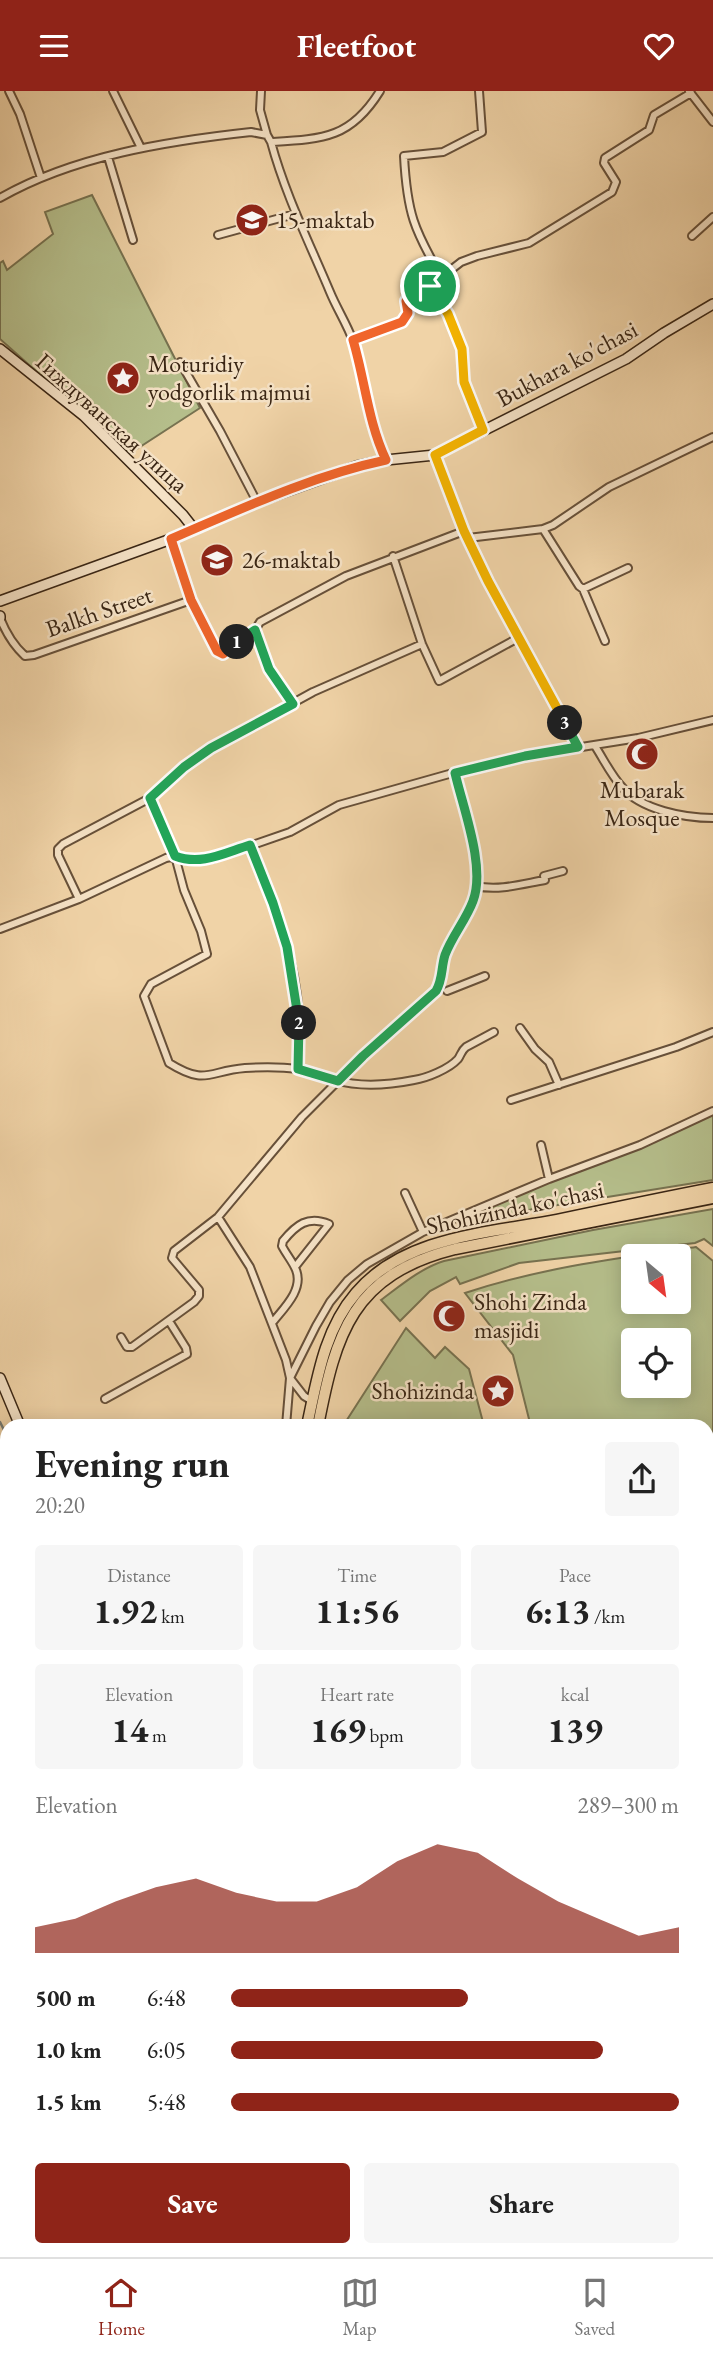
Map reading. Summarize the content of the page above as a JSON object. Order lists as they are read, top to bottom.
{
  "streets": {
    "main road": ["Shohizinda ko'chasi"],
    "street": ["Bukhara ko'chasi", "Гиждуванская улица", "Balkh Street"]
  },
  "crossings": [
    ["Bukhara ko'chasi", "Гиждуванская улица"]
  ],
  "places": {
    "school or university": ["15-maktab", "26-maktab"],
    "place": ["Moturidiy yodgorlik majmui", "Shohizinda"],
    "mosque": ["Mubarak Mosque", "Shohi Zinda masjidi"]
  },
  "north": "bottom right",
  "page": {
    "header": "Fleetfoot",
    "pins": ["1", "3", "2"],
    "heading": ["Evening run", "20:20"],
    "stats": [
      ["Distance", "1.92 km"],
      ["Time", "11:56"],
      ["Pace", "6:13 /km"],
      ["Elevation", "14 m"],
      ["Heart rate", "169 bpm"],
      ["kcal", "139"]
    ],
    "chart": ["Elevation", "289–300 m"],
    "list": [
      {
        "name": "500 m",
        "note": "6:48"
      },
      {
        "name": "1.0 km",
        "note": "6:05"
      },
      {
        "name": "1.5 km",
        "note": "5:48"
      }
    ],
    "buttons": ["Save", "Share"],
    "tabs": ["Home", "Map", "Saved"]
  }
}
